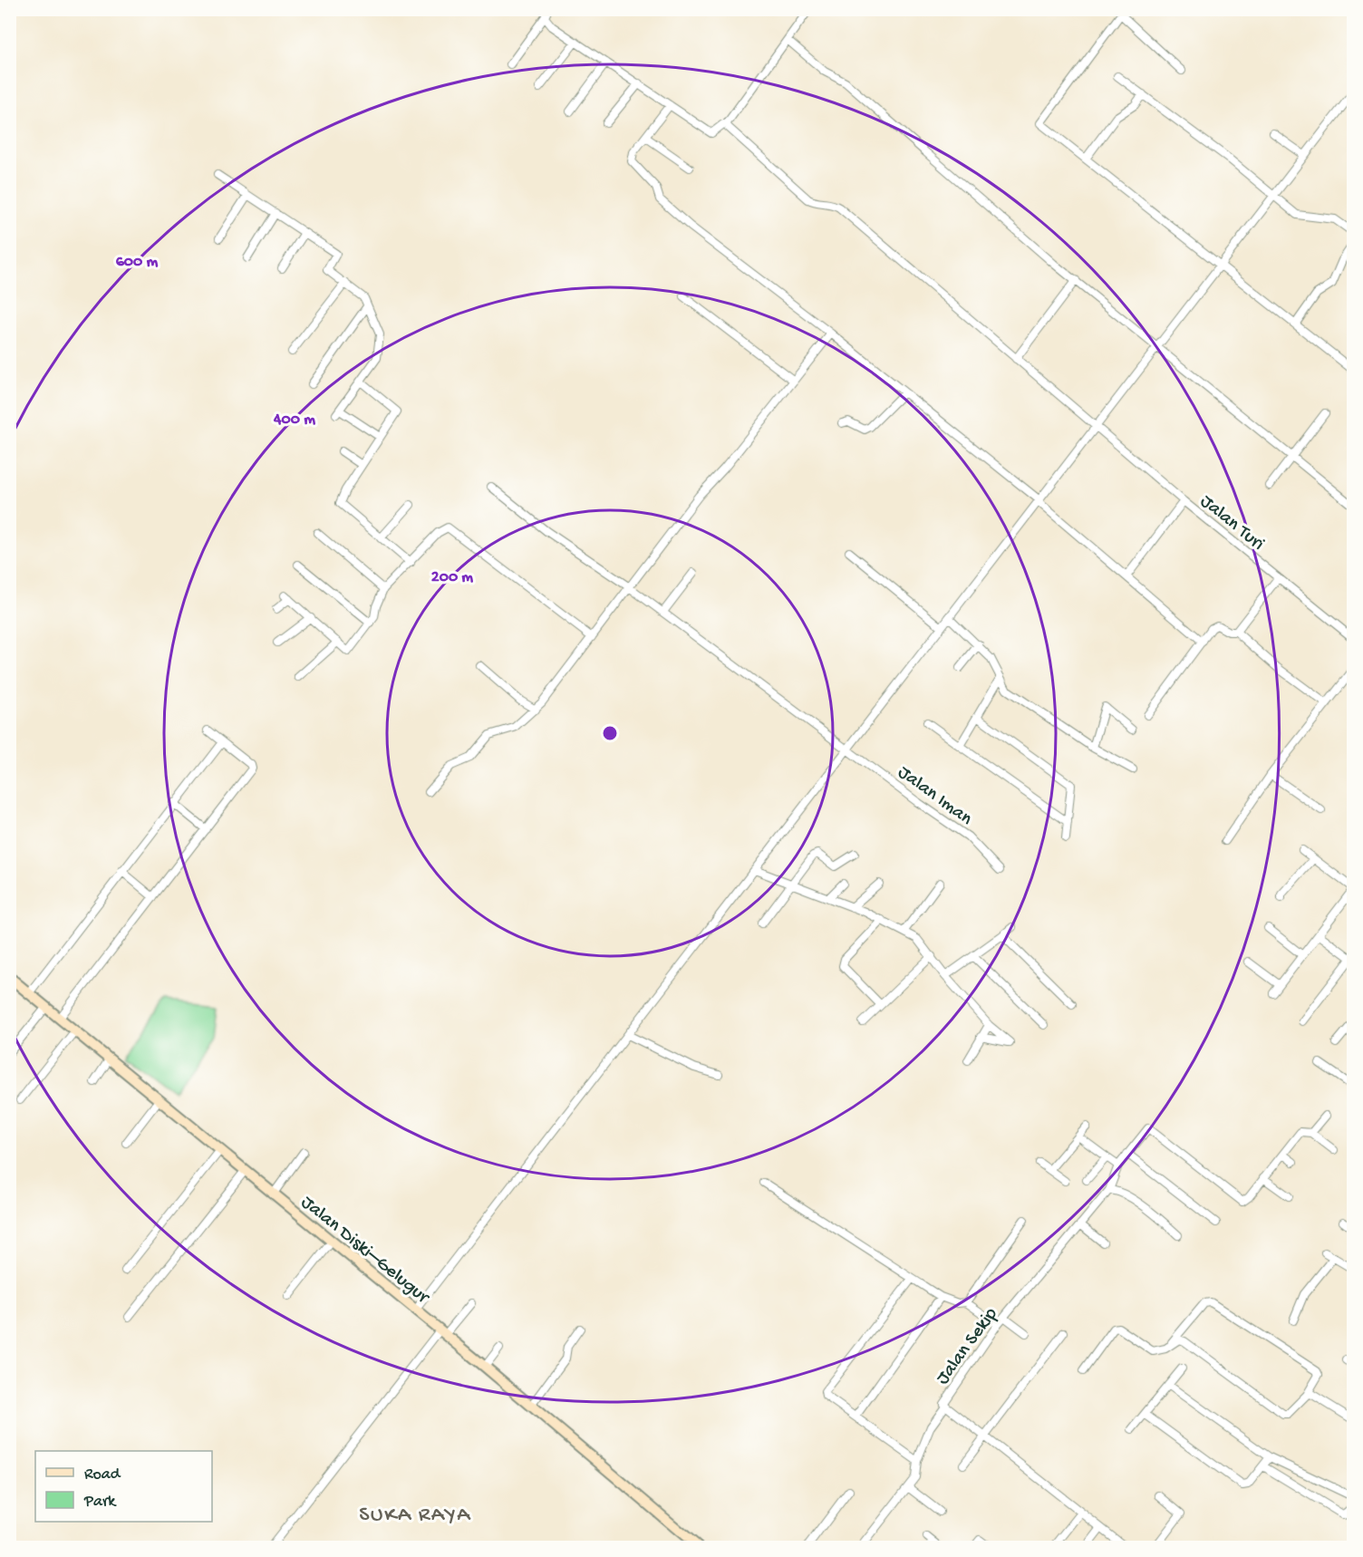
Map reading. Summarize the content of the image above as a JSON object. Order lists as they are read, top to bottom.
{
  "streets": {
    "main road": ["Jalan Diski–Gelugur"],
    "street": ["Jalan Turi", "Jalan Iman", "Jalan Sekip"]
  },
  "districts": ["SUKA RAYA"],
  "legend": ["Road", "Park"],
  "rings": ["600 m", "400 m", "200 m"]
}
